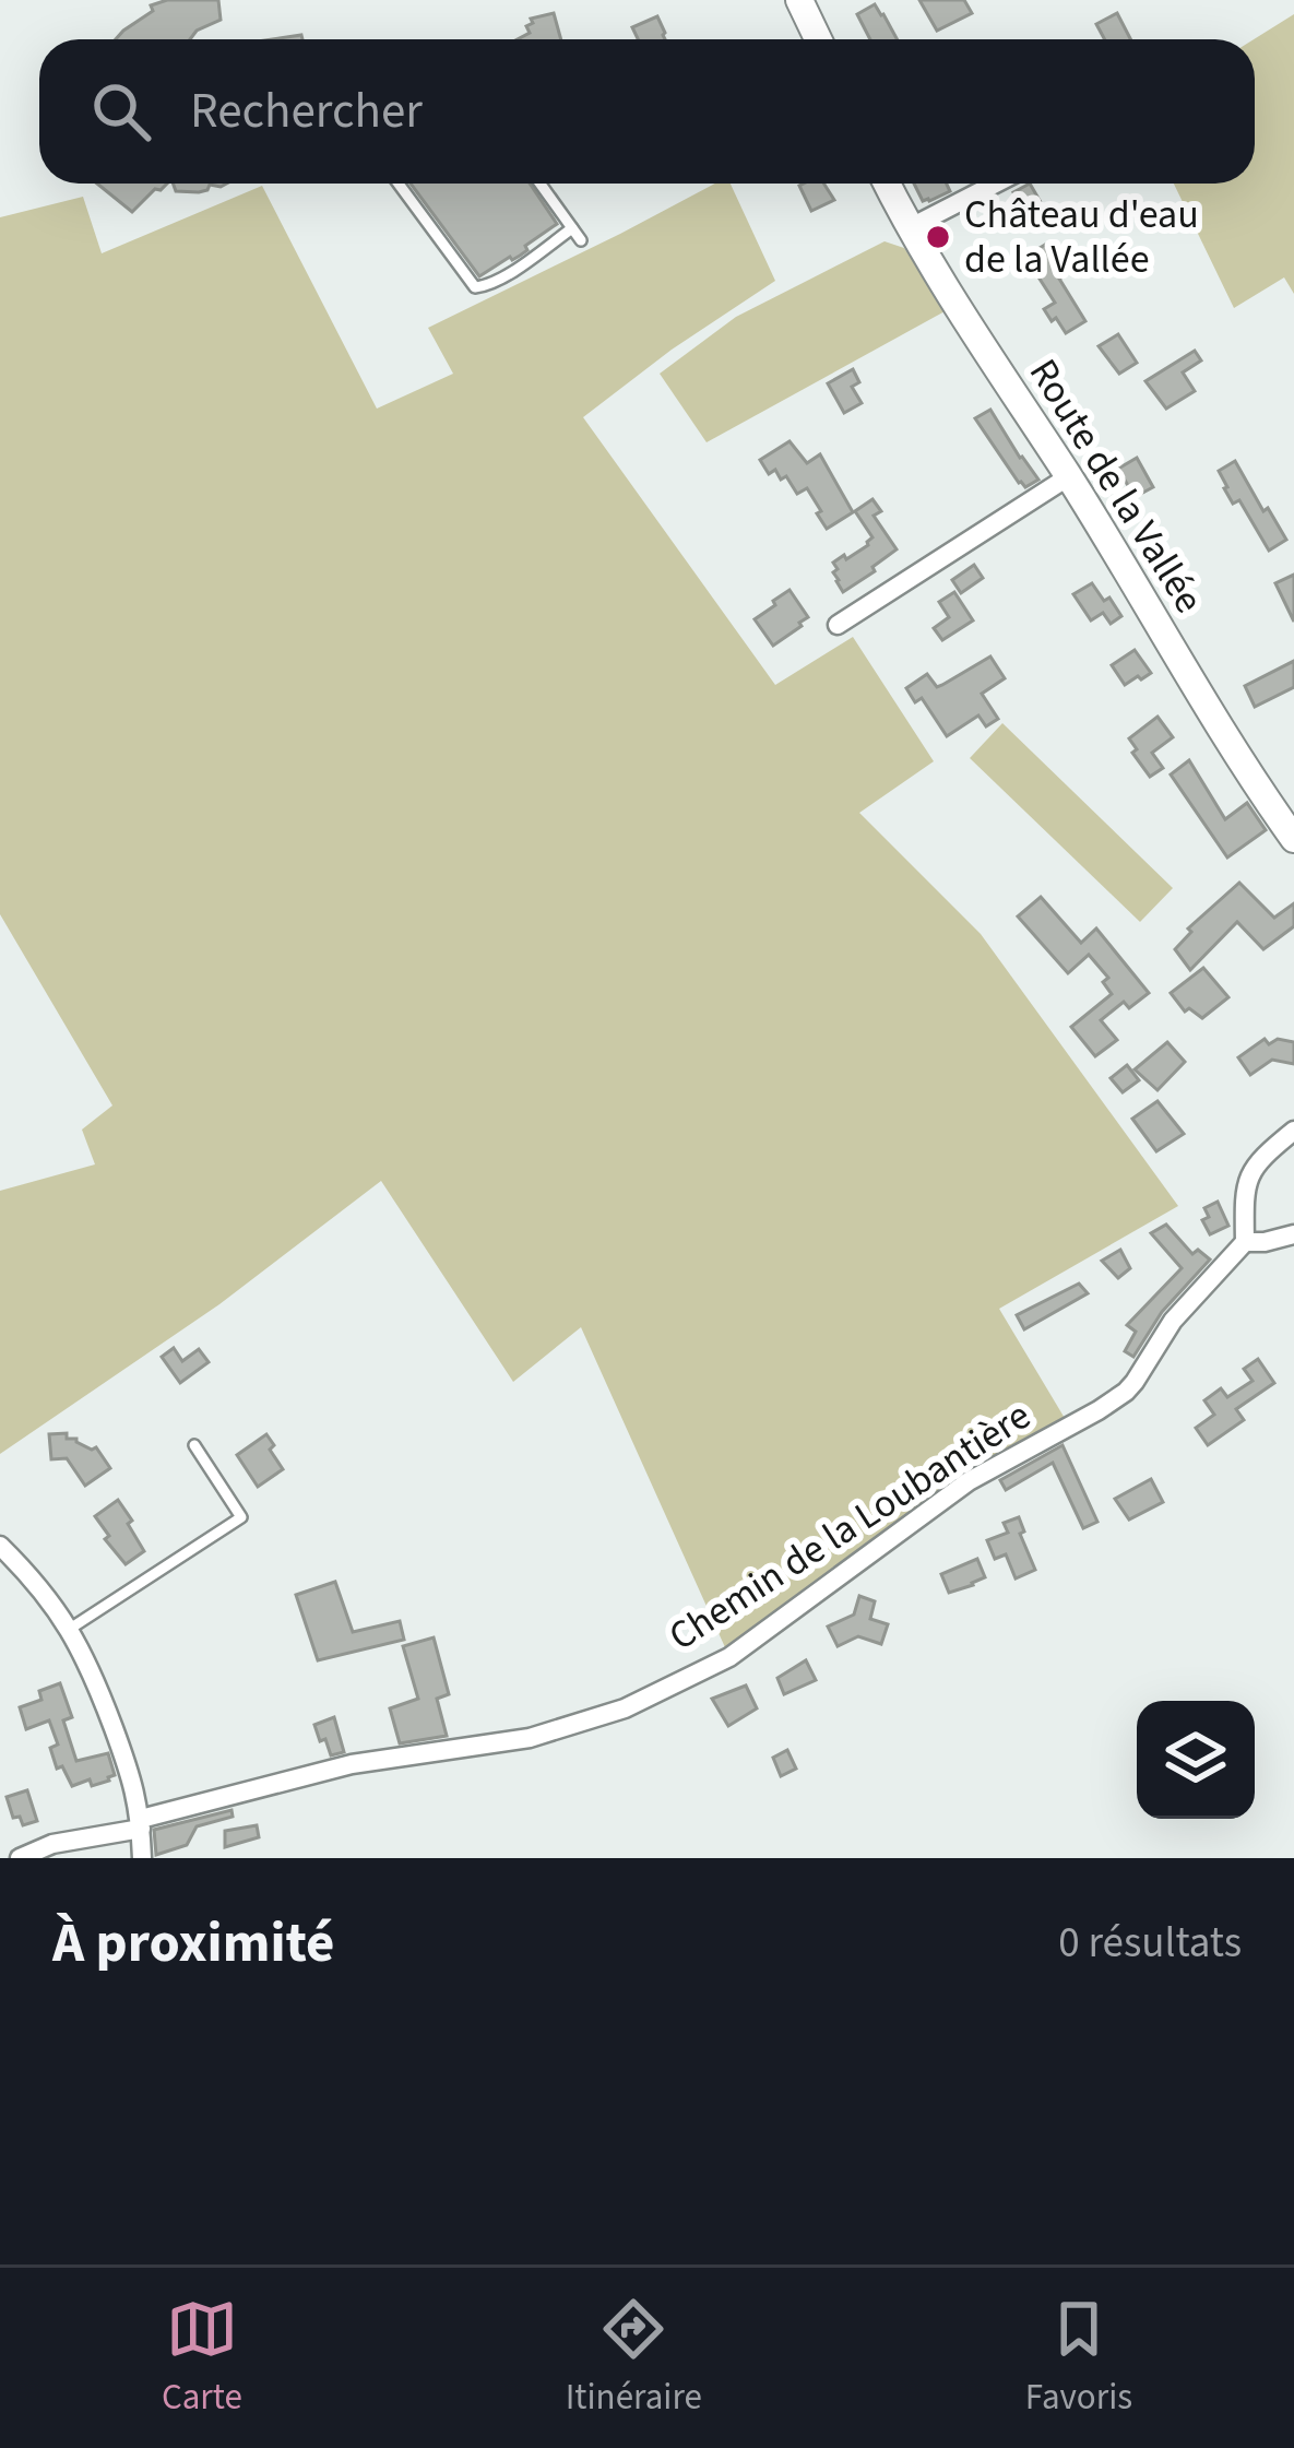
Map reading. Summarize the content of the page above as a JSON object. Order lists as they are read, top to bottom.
{
  "streets": {
    "street": ["Route de la Vallée", "Chemin de la Loubantière"]
  },
  "places": ["Château d'eau de la Vallée"],
  "page": {
    "search": "Rechercher",
    "heading": ["À proximité", "0 résultats"],
    "nav": ["Carte", "Itinéraire", "Favoris"]
  }
}
